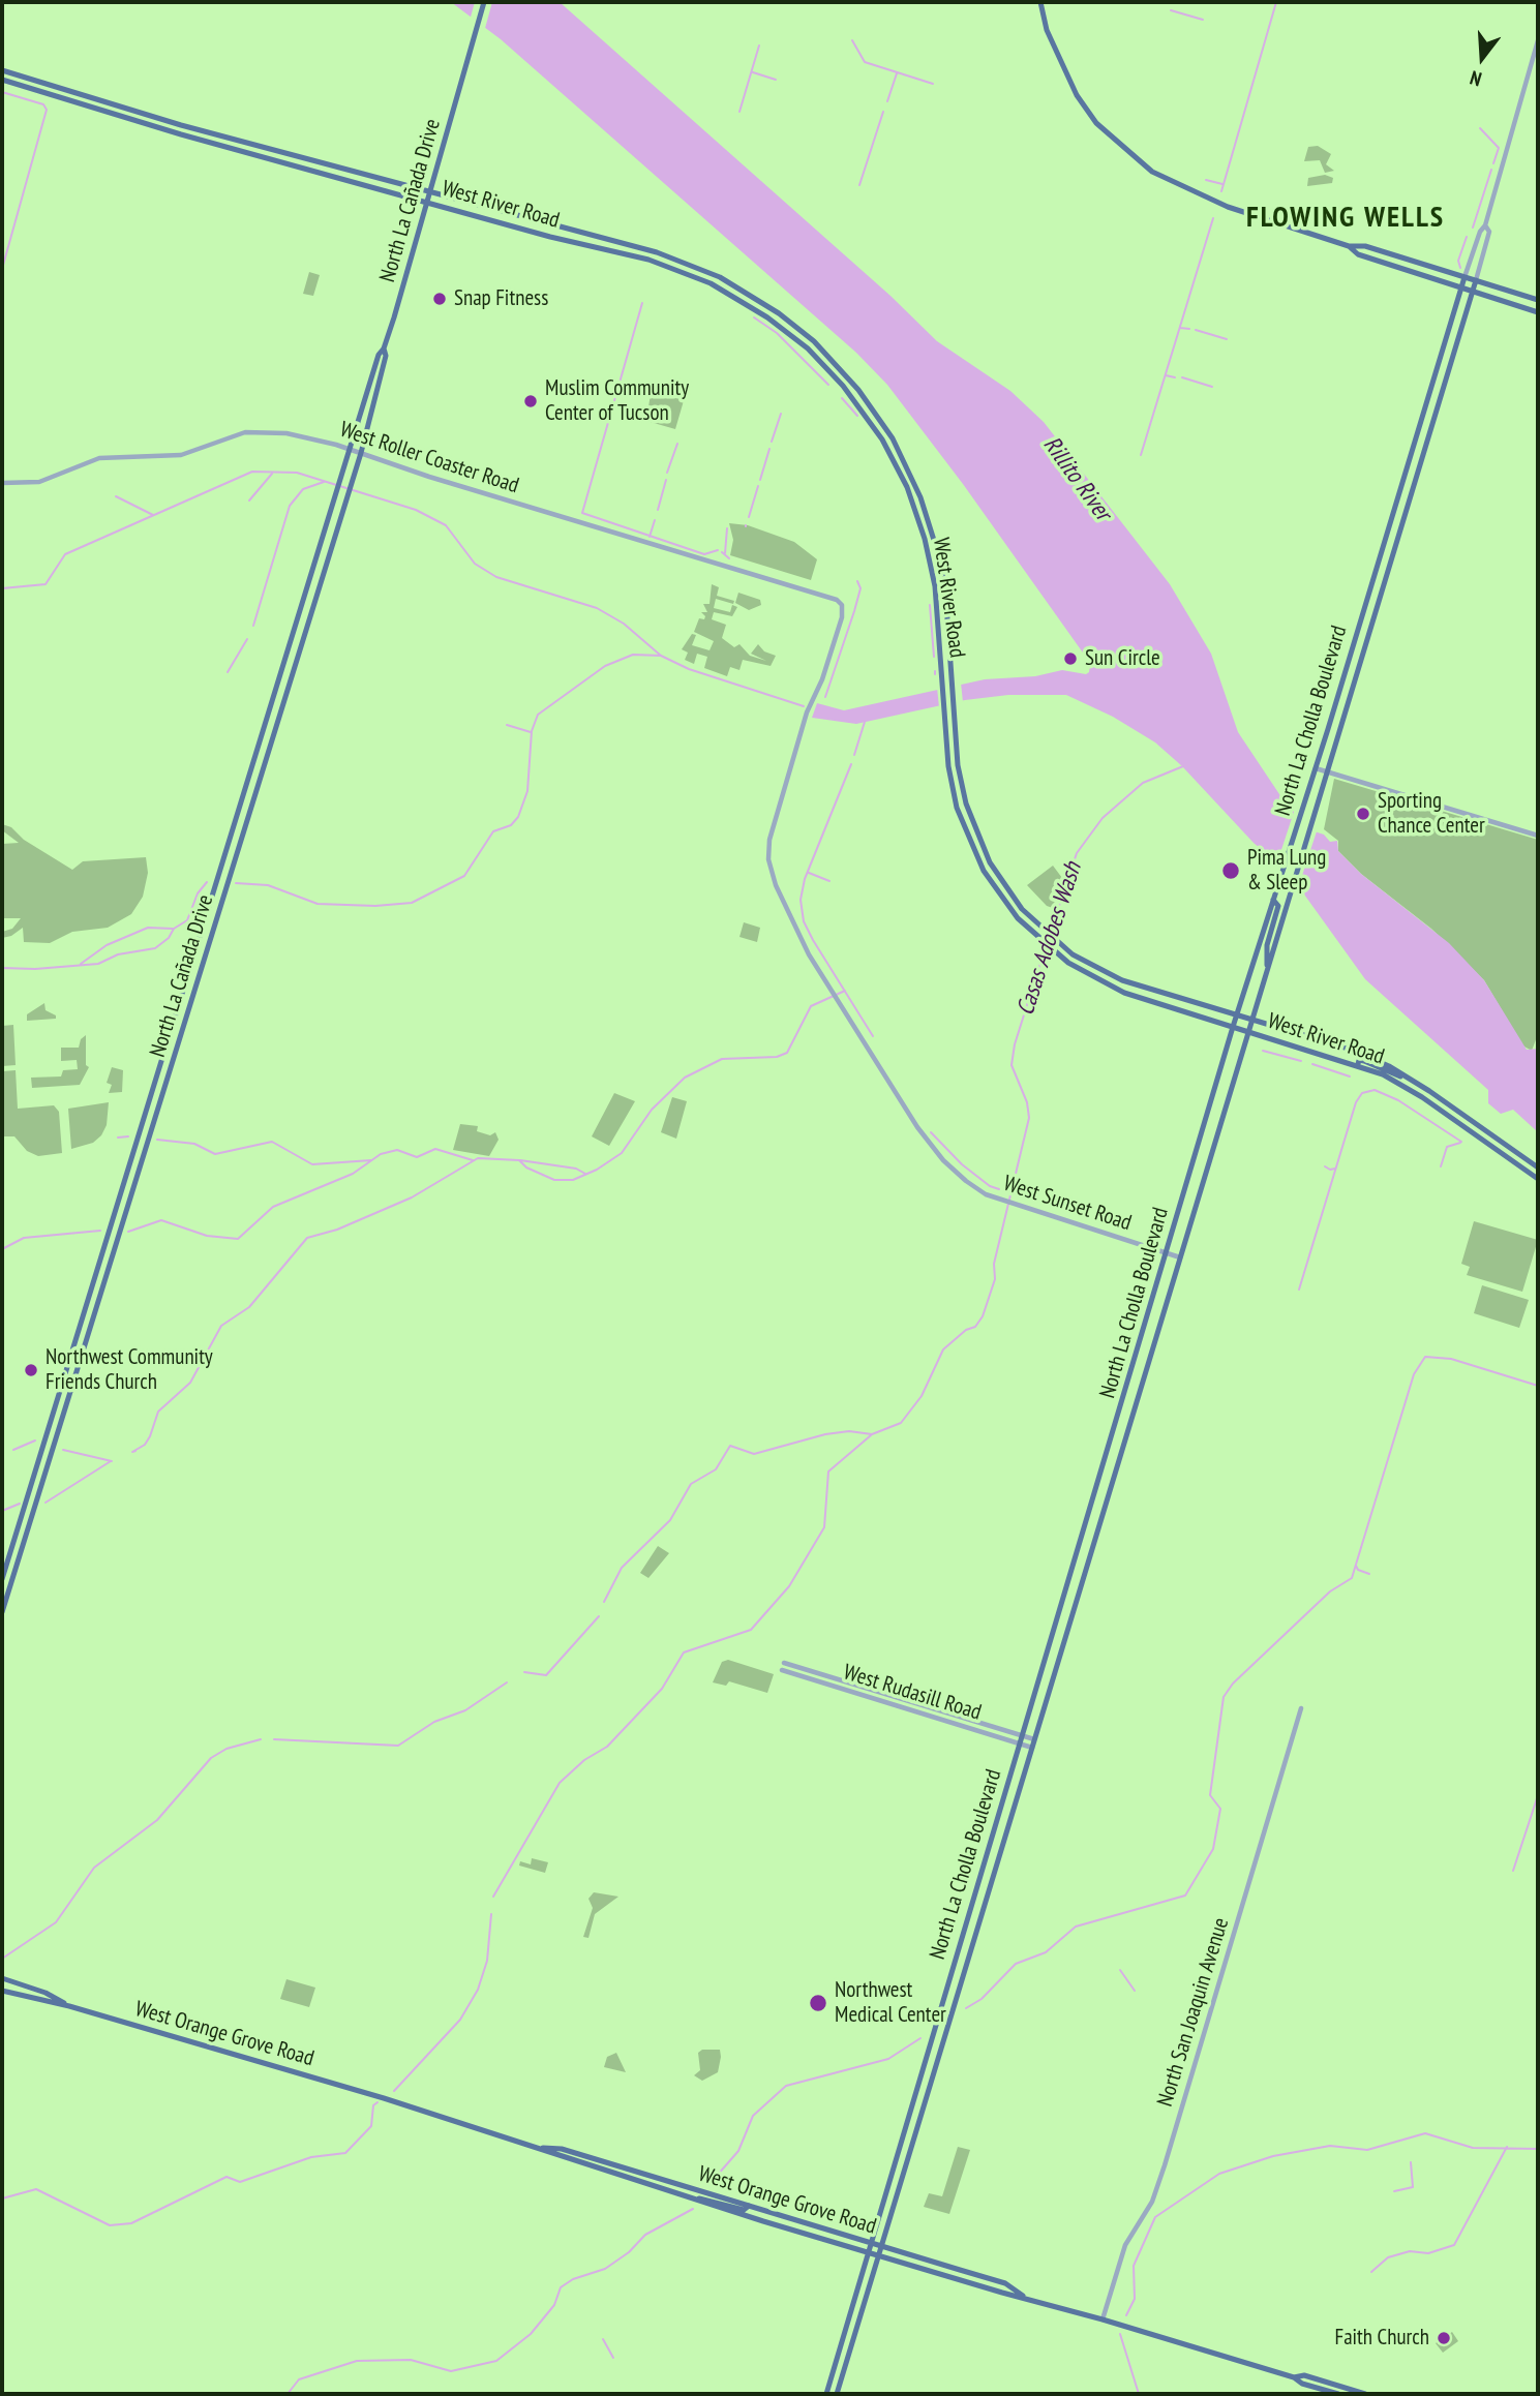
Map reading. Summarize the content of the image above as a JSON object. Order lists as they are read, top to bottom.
{
  "streets": {
    "main road": [
      "North La Cañada Drive",
      "West River Road",
      "North La Cholla Boulevard",
      "West Orange Grove Road"
    ],
    "street": [
      "West Roller Coaster Road",
      "West Sunset Road",
      "West Rudasill Road",
      "North San Joaquin Avenue"
    ]
  },
  "crossings": [
    ["North La Cañada Drive", "West River Road"],
    ["North La Cañada Drive", "West Roller Coaster Road"],
    ["West River Road", "North La Cholla Boulevard"],
    ["West Roller Coaster Road", "West Sunset Road"],
    ["North La Cholla Boulevard", "West Sunset Road"],
    ["North La Cholla Boulevard", "West Rudasill Road"],
    ["North La Cholla Boulevard", "West Orange Grove Road"],
    ["North San Joaquin Avenue", "West Orange Grove Road"]
  ],
  "districts": ["FLOWING WELLS"],
  "water": ["Rillito River", "Casas Adobes Wash"],
  "places": [
    "Snap Fitness",
    "Muslim Community Center of Tucson",
    "Sun Circle",
    "Sporting Chance Center",
    "Pima Lung & Sleep",
    "Northwest Community Friends Church",
    "Northwest Medical Center",
    "Faith Church"
  ],
  "north": "bottom"
}
